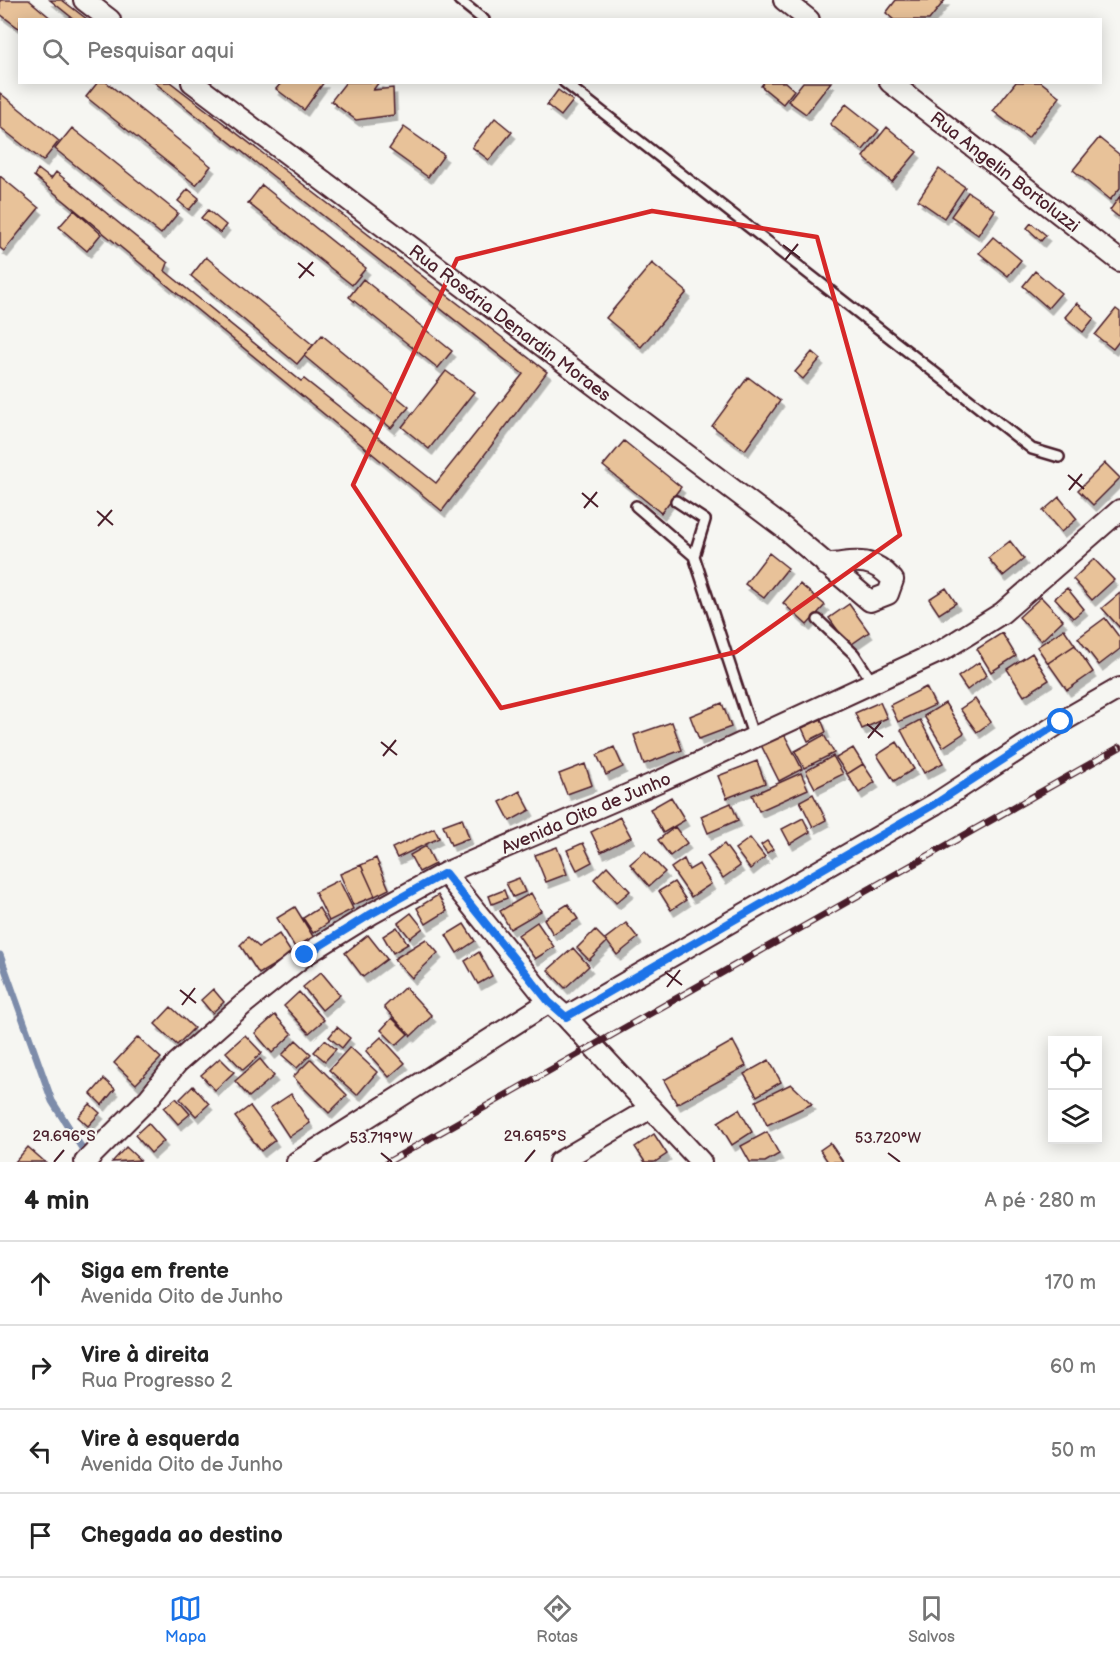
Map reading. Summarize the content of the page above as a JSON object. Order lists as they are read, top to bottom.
{
  "streets": {
    "street": ["Rua Angelin Bortoluzzi", "Rua Rosária Denardin Moraes", "Avenida Oito de Junho"]
  },
  "page": {
    "search": "Pesquisar aqui",
    "heading": ["4 min", "A pé · 280 m"],
    "list": [
      ["Siga em frente", "Avenida Oito de Junho", "170 m"],
      ["Vire à direita", "Rua Progresso 2", "60 m"],
      ["Vire à esquerda", "Avenida Oito de Junho", "50 m"],
      "Chegada ao destino"
    ],
    "nav": ["Mapa", "Rotas", "Salvos"]
  },
  "coordinates": [
    "29.696°S",
    "29.695°S",
    "53.719°W",
    "53.720°W"
  ]
}
